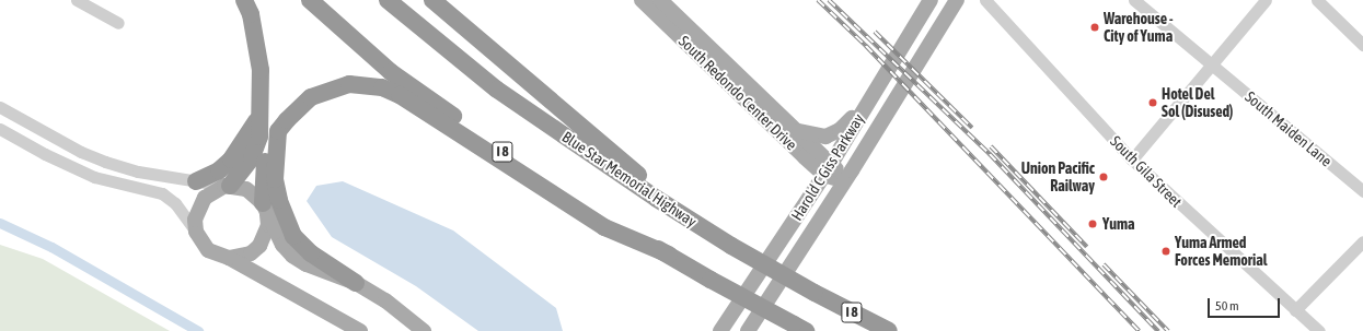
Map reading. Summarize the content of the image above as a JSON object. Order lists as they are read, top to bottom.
{
  "streets": {
    "highway": ["I 8", "Blue Star Memorial Highway"],
    "main road": ["South Redondo Center Drive", "Harold C Giss Parkway"],
    "street": ["South Maiden Lane", "South Gila Street"]
  },
  "crossings": [
    ["South Redondo Center Drive", "Harold C Giss Parkway"]
  ],
  "places": [
    "Warehouse - City of Yuma",
    "Hotel Del Sol (Disused)",
    "Union Pacific Railway",
    "Yuma",
    "Yuma Armed Forces Memorial"
  ],
  "scale_bar": "50 m"
}
